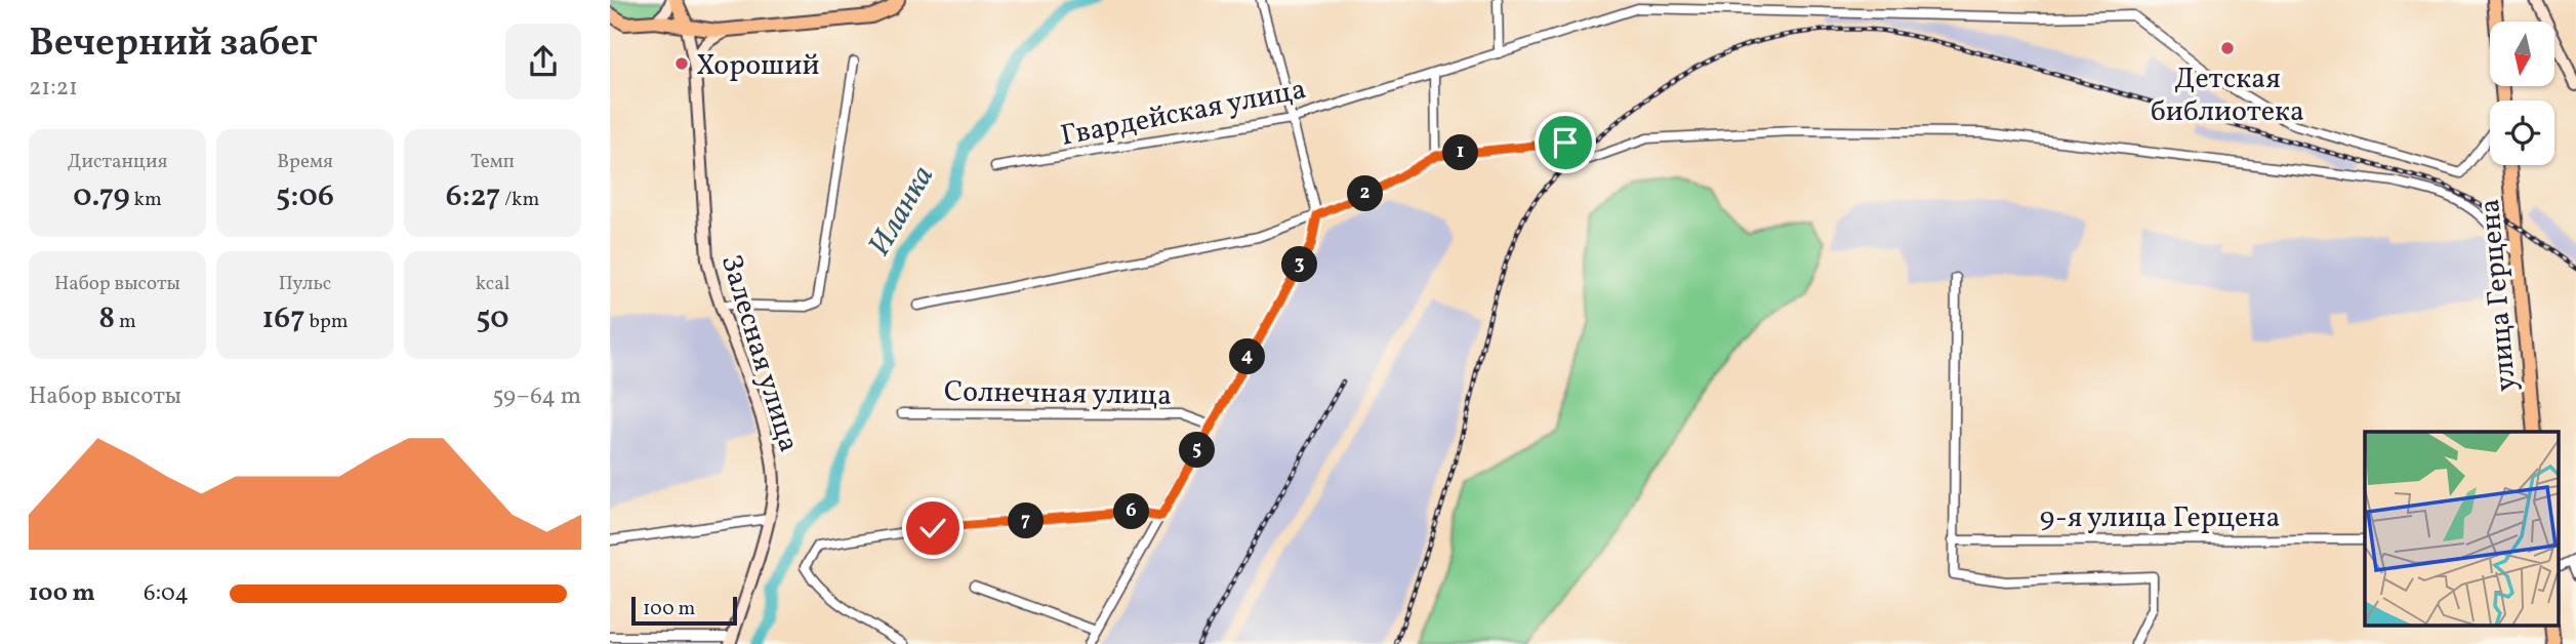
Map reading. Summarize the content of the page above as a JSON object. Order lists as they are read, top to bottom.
{
  "streets": {
    "main road": ["улица Герцена"],
    "street": [
      "Гвардейская улица",
      "Залесная улица",
      "Солнечная улица",
      "9-я улица Герцена"
    ]
  },
  "water": ["Иланка"],
  "places": ["Детская библиотека", "Хороший"],
  "scale_bar": "100 m",
  "north": "bottom",
  "page": {
    "heading": ["Вечерний забег", "21:21"],
    "stats": [
      ["Дистанция", "0.79 km"],
      ["Время", "5:06"],
      ["Темп", "6:27 /km"],
      ["Набор высоты", "8 m"],
      ["Пульс", "167 bpm"],
      ["kcal", "50"]
    ],
    "pins": [
      "1",
      "2",
      "3",
      "4",
      "5",
      "6",
      "7"
    ],
    "chart": ["Набор высоты", "59–64 m"],
    "list": [
      {
        "name": "100 m",
        "note": "6:04"
      }
    ],
    "scale": "100 m"
  }
}
